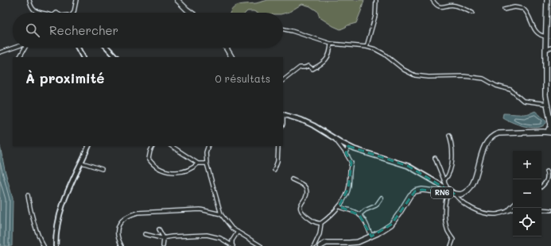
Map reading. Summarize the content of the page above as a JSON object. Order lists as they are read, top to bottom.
{
  "streets": {
    "main road": ["RN6"]
  },
  "page": {
    "search": "Rechercher",
    "heading": ["À proximité", "0 résultats"],
    "map_buttons": ["+", "−"]
  }
}
